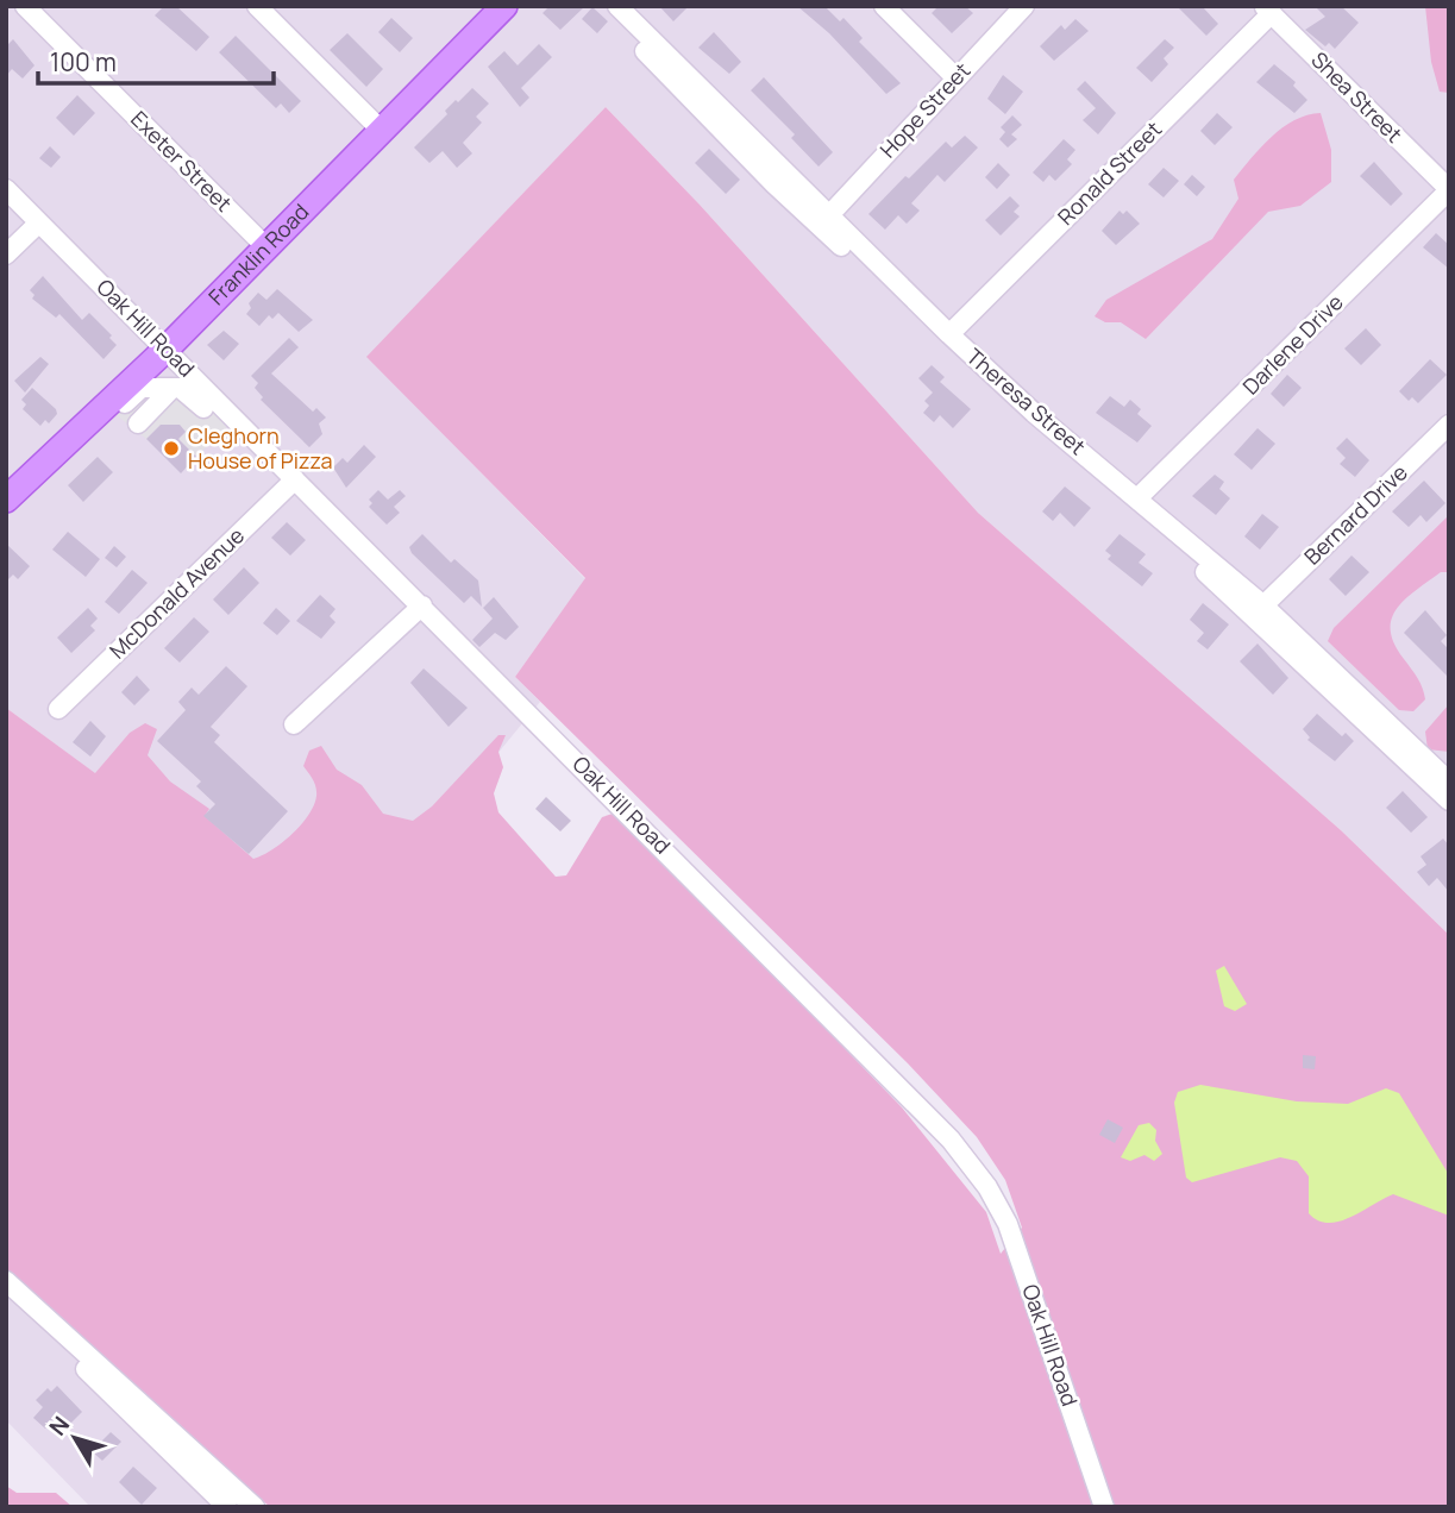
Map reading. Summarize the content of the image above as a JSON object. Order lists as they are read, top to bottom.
{
  "streets": {
    "main road": ["Franklin Road"],
    "street": [
      "Shea Street",
      "Hope Street",
      "Exeter Street",
      "Ronald Street",
      "Oak Hill Road",
      "Darlene Drive",
      "Theresa Street",
      "Bernard Drive",
      "McDonald Avenue"
    ]
  },
  "crossings": [
    ["Shea Street", "Ronald Street"],
    ["Shea Street", "Darlene Drive"],
    ["Hope Street", "Theresa Street"],
    ["Exeter Street", "Franklin Road"],
    ["Ronald Street", "Theresa Street"],
    ["Franklin Road", "Oak Hill Road"],
    ["Oak Hill Road", "McDonald Avenue"],
    ["Darlene Drive", "Theresa Street"],
    ["Theresa Street", "Bernard Drive"]
  ],
  "places": ["Cleghorn House of Pizza"],
  "scale_bar": "100 m",
  "north": "top left"
}
